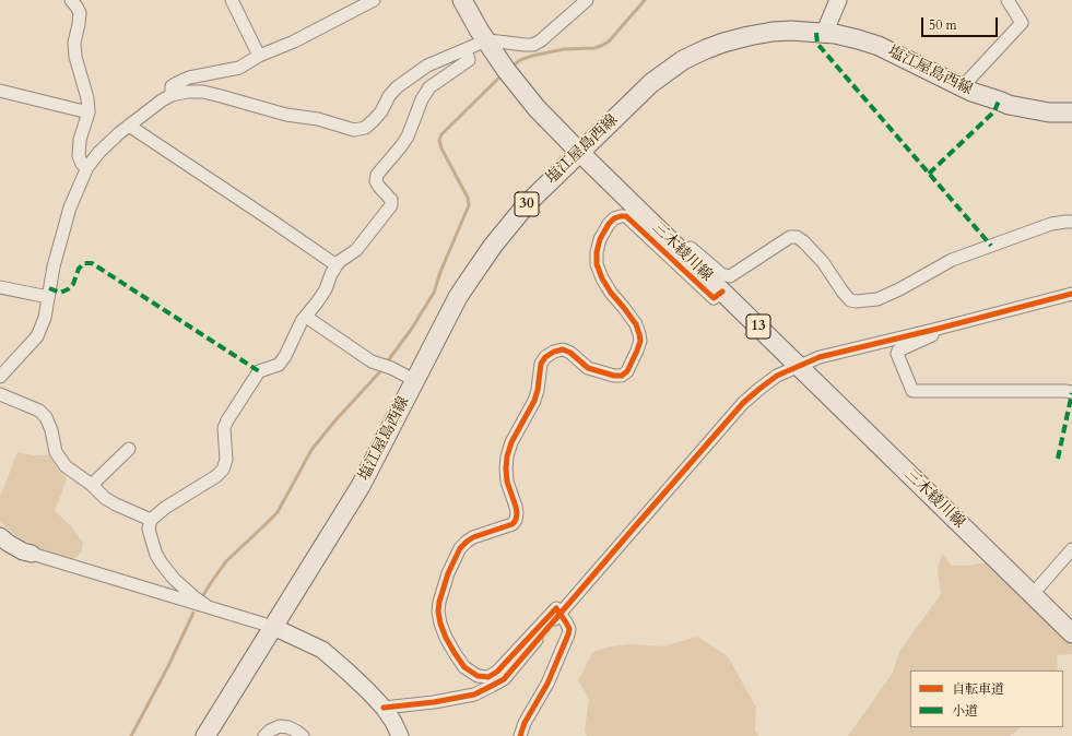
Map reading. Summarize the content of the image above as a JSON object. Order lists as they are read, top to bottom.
{
  "streets": {
    "main road": [
      "塩江屋島西線",
      "30",
      "三木綾川線",
      "13"
    ]
  },
  "crossings": [
    ["塩江屋島西線", "三木綾川線"]
  ],
  "legend": ["自転車道", "小道"],
  "scale_bar": "50 m"
}
